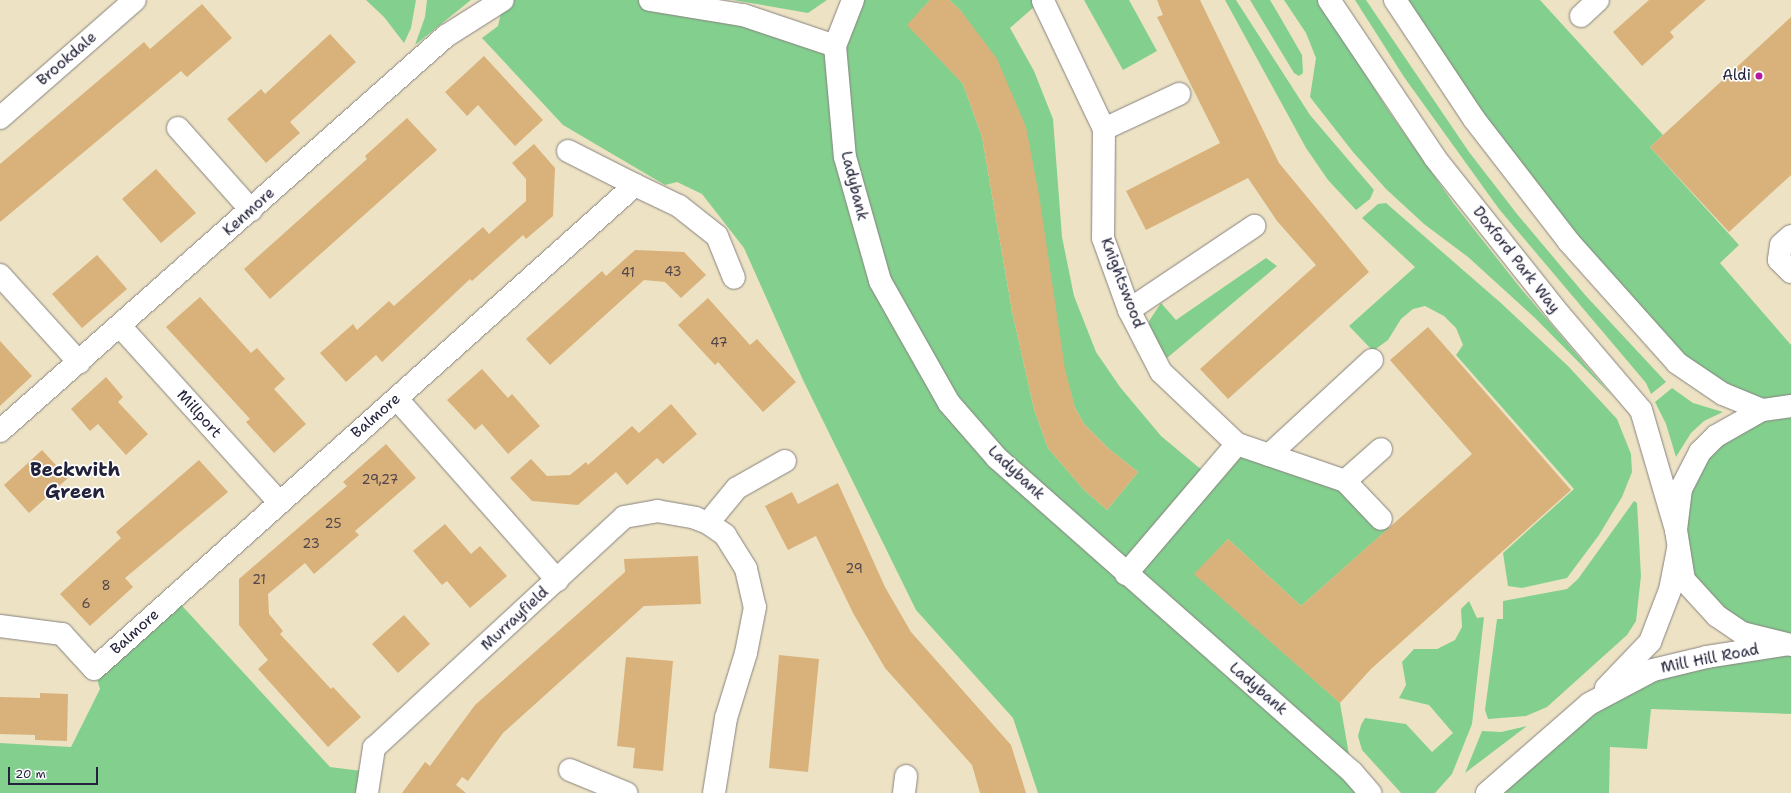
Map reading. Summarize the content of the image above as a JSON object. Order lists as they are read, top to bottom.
{
  "streets": {
    "street": [
      "Brookdale",
      "Ladybank",
      "Kenmore",
      "Doxford Park Way",
      "Knightswood",
      "Millport",
      "Balmore",
      "Murrayfield",
      "Mill Hill Road"
    ]
  },
  "crossings": [
    ["Kenmore", "Millport"],
    ["Doxford Park Way", "Mill Hill Road"],
    ["Millport", "Balmore"]
  ],
  "districts": ["Beckwith Green"],
  "places": ["Aldi"],
  "house_numbers": [
    "43",
    "41",
    "47",
    "29,27",
    "25",
    "23",
    "29",
    "21",
    "8",
    "6"
  ],
  "scale_bar": "20 m"
}
